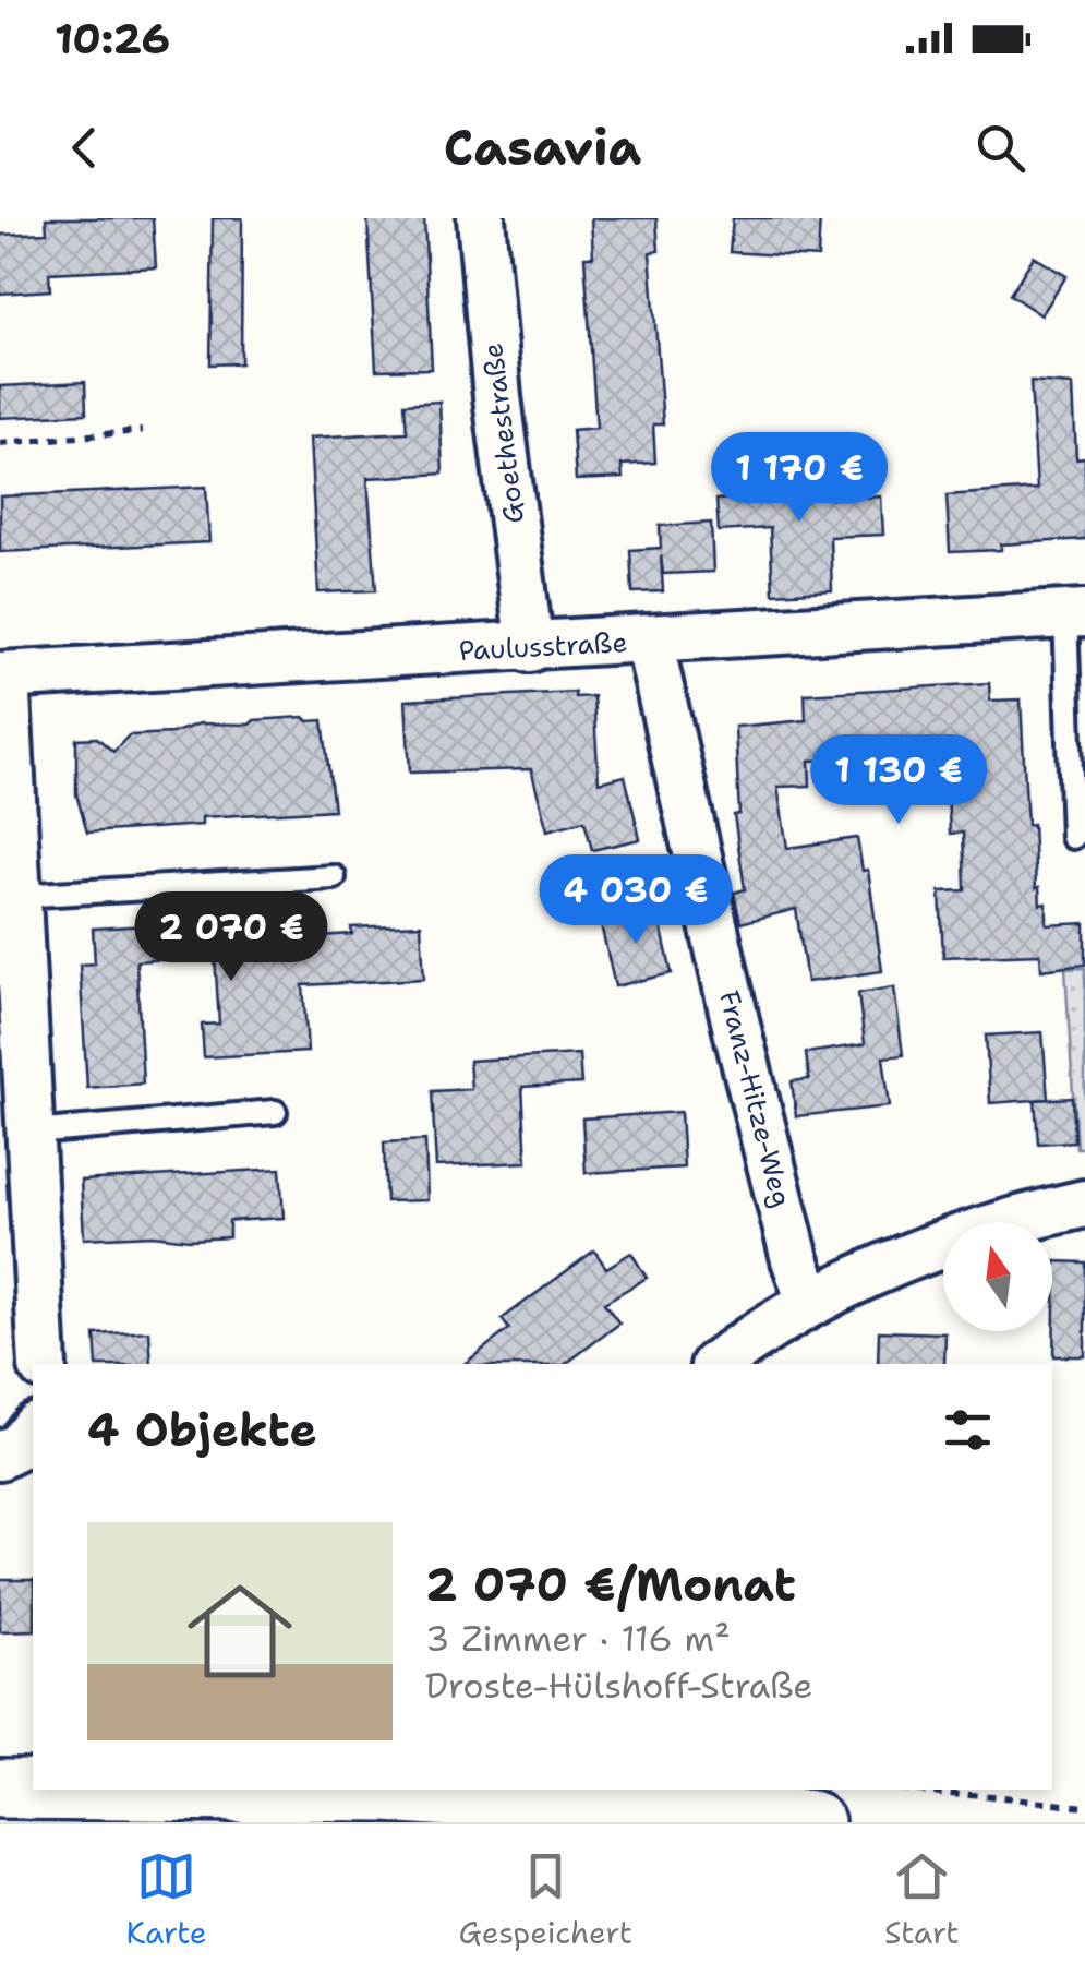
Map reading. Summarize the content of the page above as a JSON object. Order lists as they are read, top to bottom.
{
  "streets": {
    "street": ["Goethestraße", "Paulusstraße", "Franz-Hitze-Weg"]
  },
  "crossings": [
    ["Goethestraße", "Paulusstraße"],
    ["Paulusstraße", "Franz-Hitze-Weg"]
  ],
  "north": "top",
  "page": {
    "status": "10:26",
    "header": "Casavia",
    "price": [
      "1 170 €",
      "1 130 €",
      "4 030 €",
      "2 070 €"
    ],
    "heading": "4 Objekte",
    "list": [
      {
        "name": "2 070 €/Monat",
        "note": "3 Zimmer · 116 m² · Droste-Hülshoff-Straße"
      }
    ],
    "tabs": ["Karte", "Gespeichert", "Start"]
  }
}
